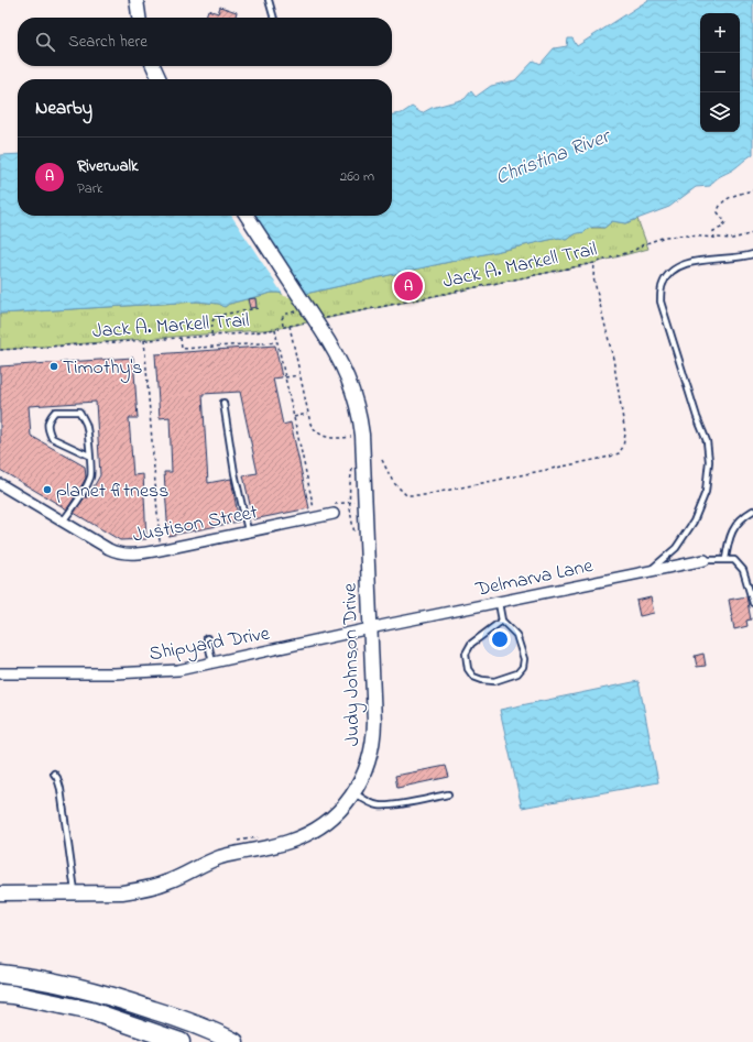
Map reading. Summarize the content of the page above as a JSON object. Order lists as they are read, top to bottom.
{
  "streets": {
    "street": [
      "Justison Street",
      "Delmarva Lane",
      "Shipyard Drive",
      "Judy Johnson Drive"
    ],
    "path": ["Jack A. Markell Trail"]
  },
  "crossings": [
    ["Jack A. Markell Trail", "Judy Johnson Drive"],
    ["Delmarva Lane", "Shipyard Drive"],
    ["Delmarva Lane", "Judy Johnson Drive"],
    ["Shipyard Drive", "Judy Johnson Drive"]
  ],
  "water": ["Christina River"],
  "places": ["Timothy's", "planet fitness"],
  "page": {
    "map_buttons": ["+", "−"],
    "search": "Search here",
    "heading": "Nearby",
    "list": [
      {
        "mark": "A",
        "name": "Riverwalk",
        "note": "Park",
        "value": "260 m"
      }
    ],
    "pins": "A"
  }
}
